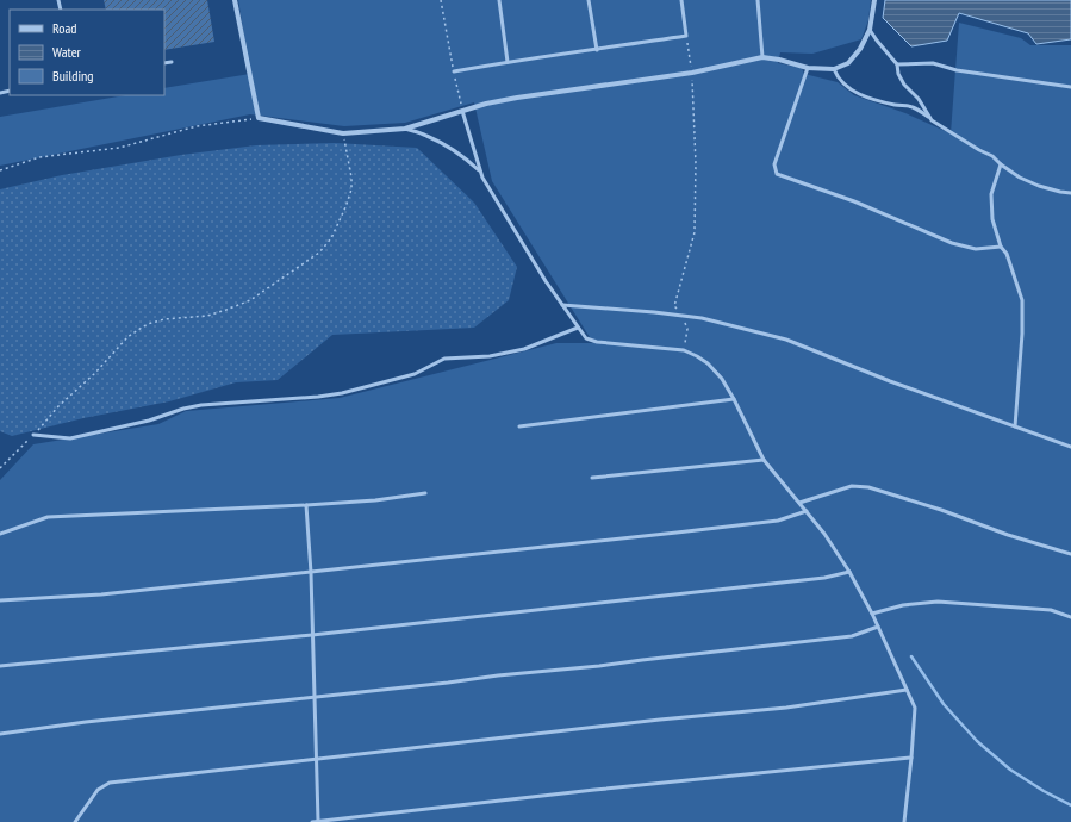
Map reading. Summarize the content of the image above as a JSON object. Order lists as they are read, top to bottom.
{
  "legend": ["Road", "Water", "Building"]
}
